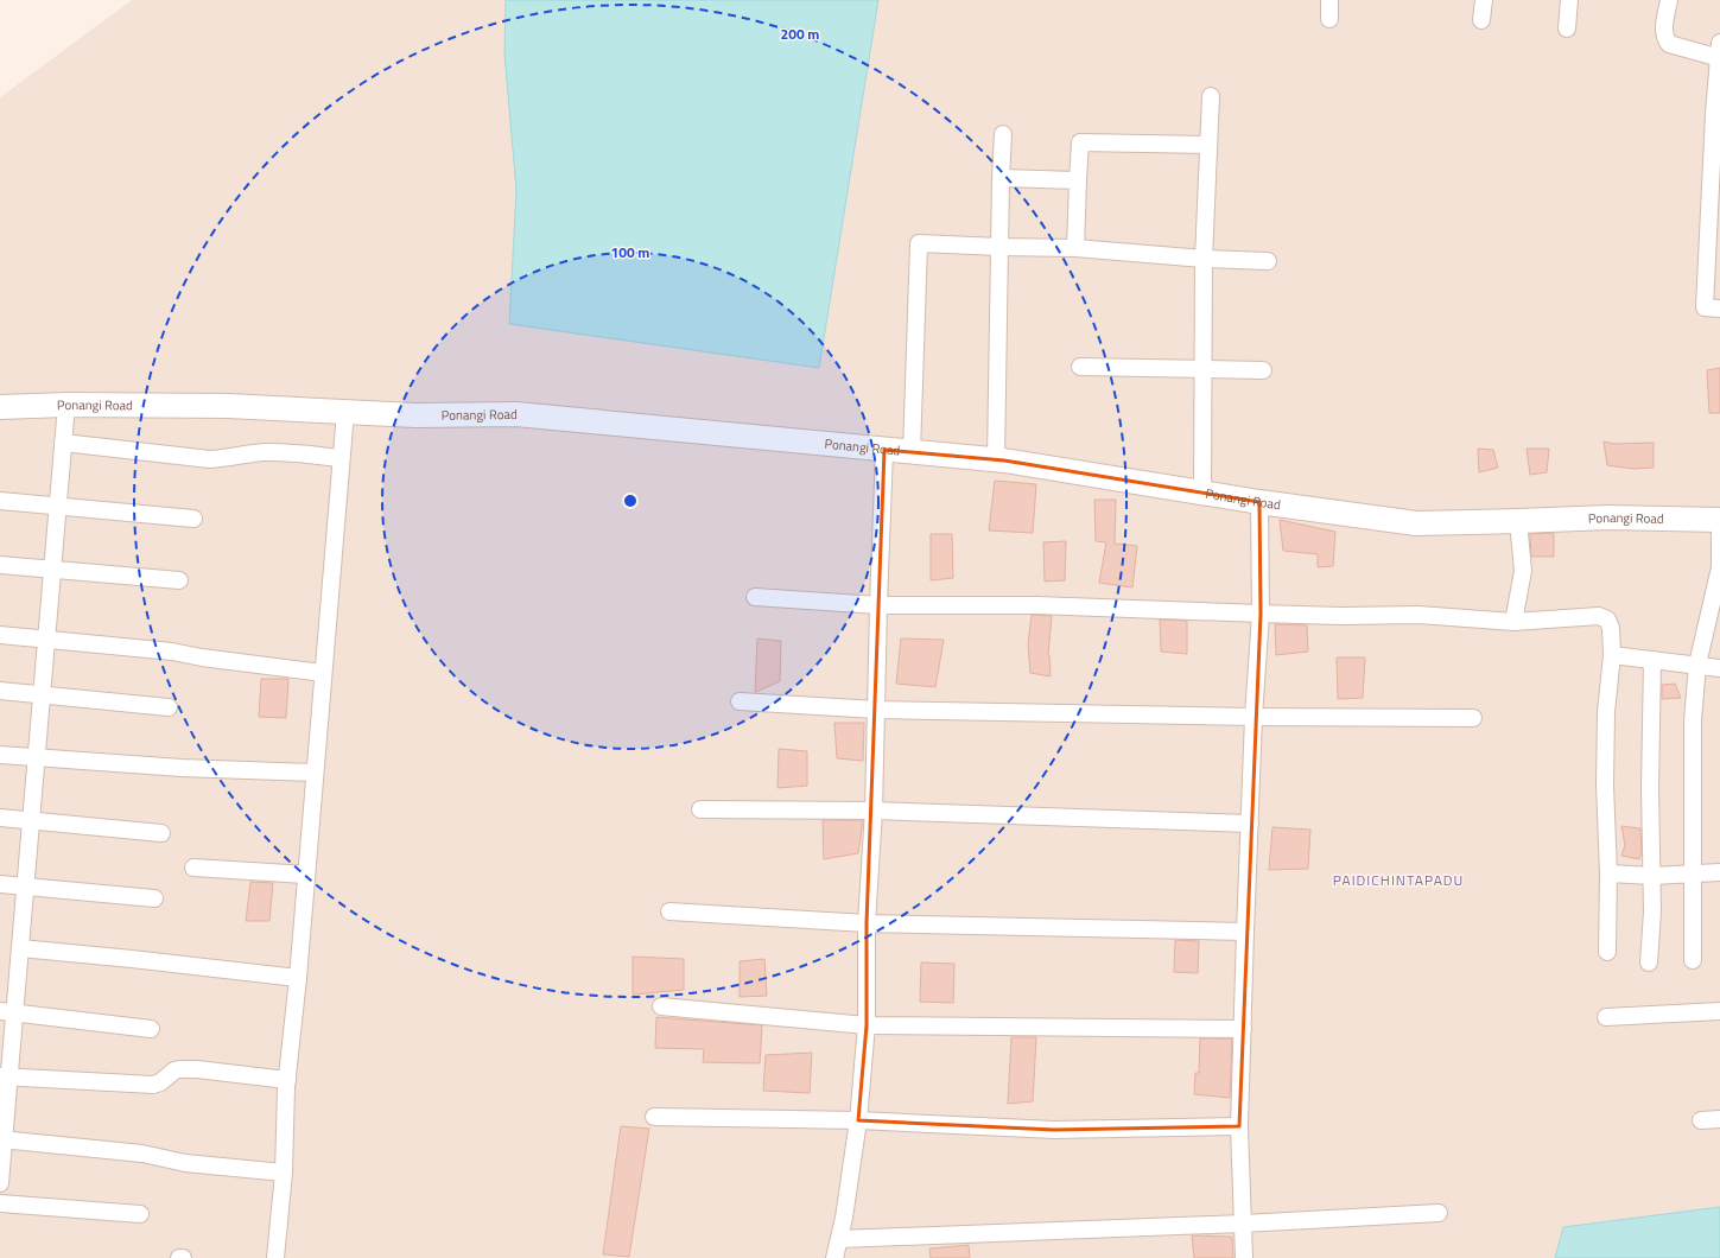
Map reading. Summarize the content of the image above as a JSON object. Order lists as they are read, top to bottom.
{
  "streets": {
    "street": ["Ponangi Road"]
  },
  "districts": ["PAIDICHINTAPADU"],
  "rings": ["200 m", "100 m"]
}
